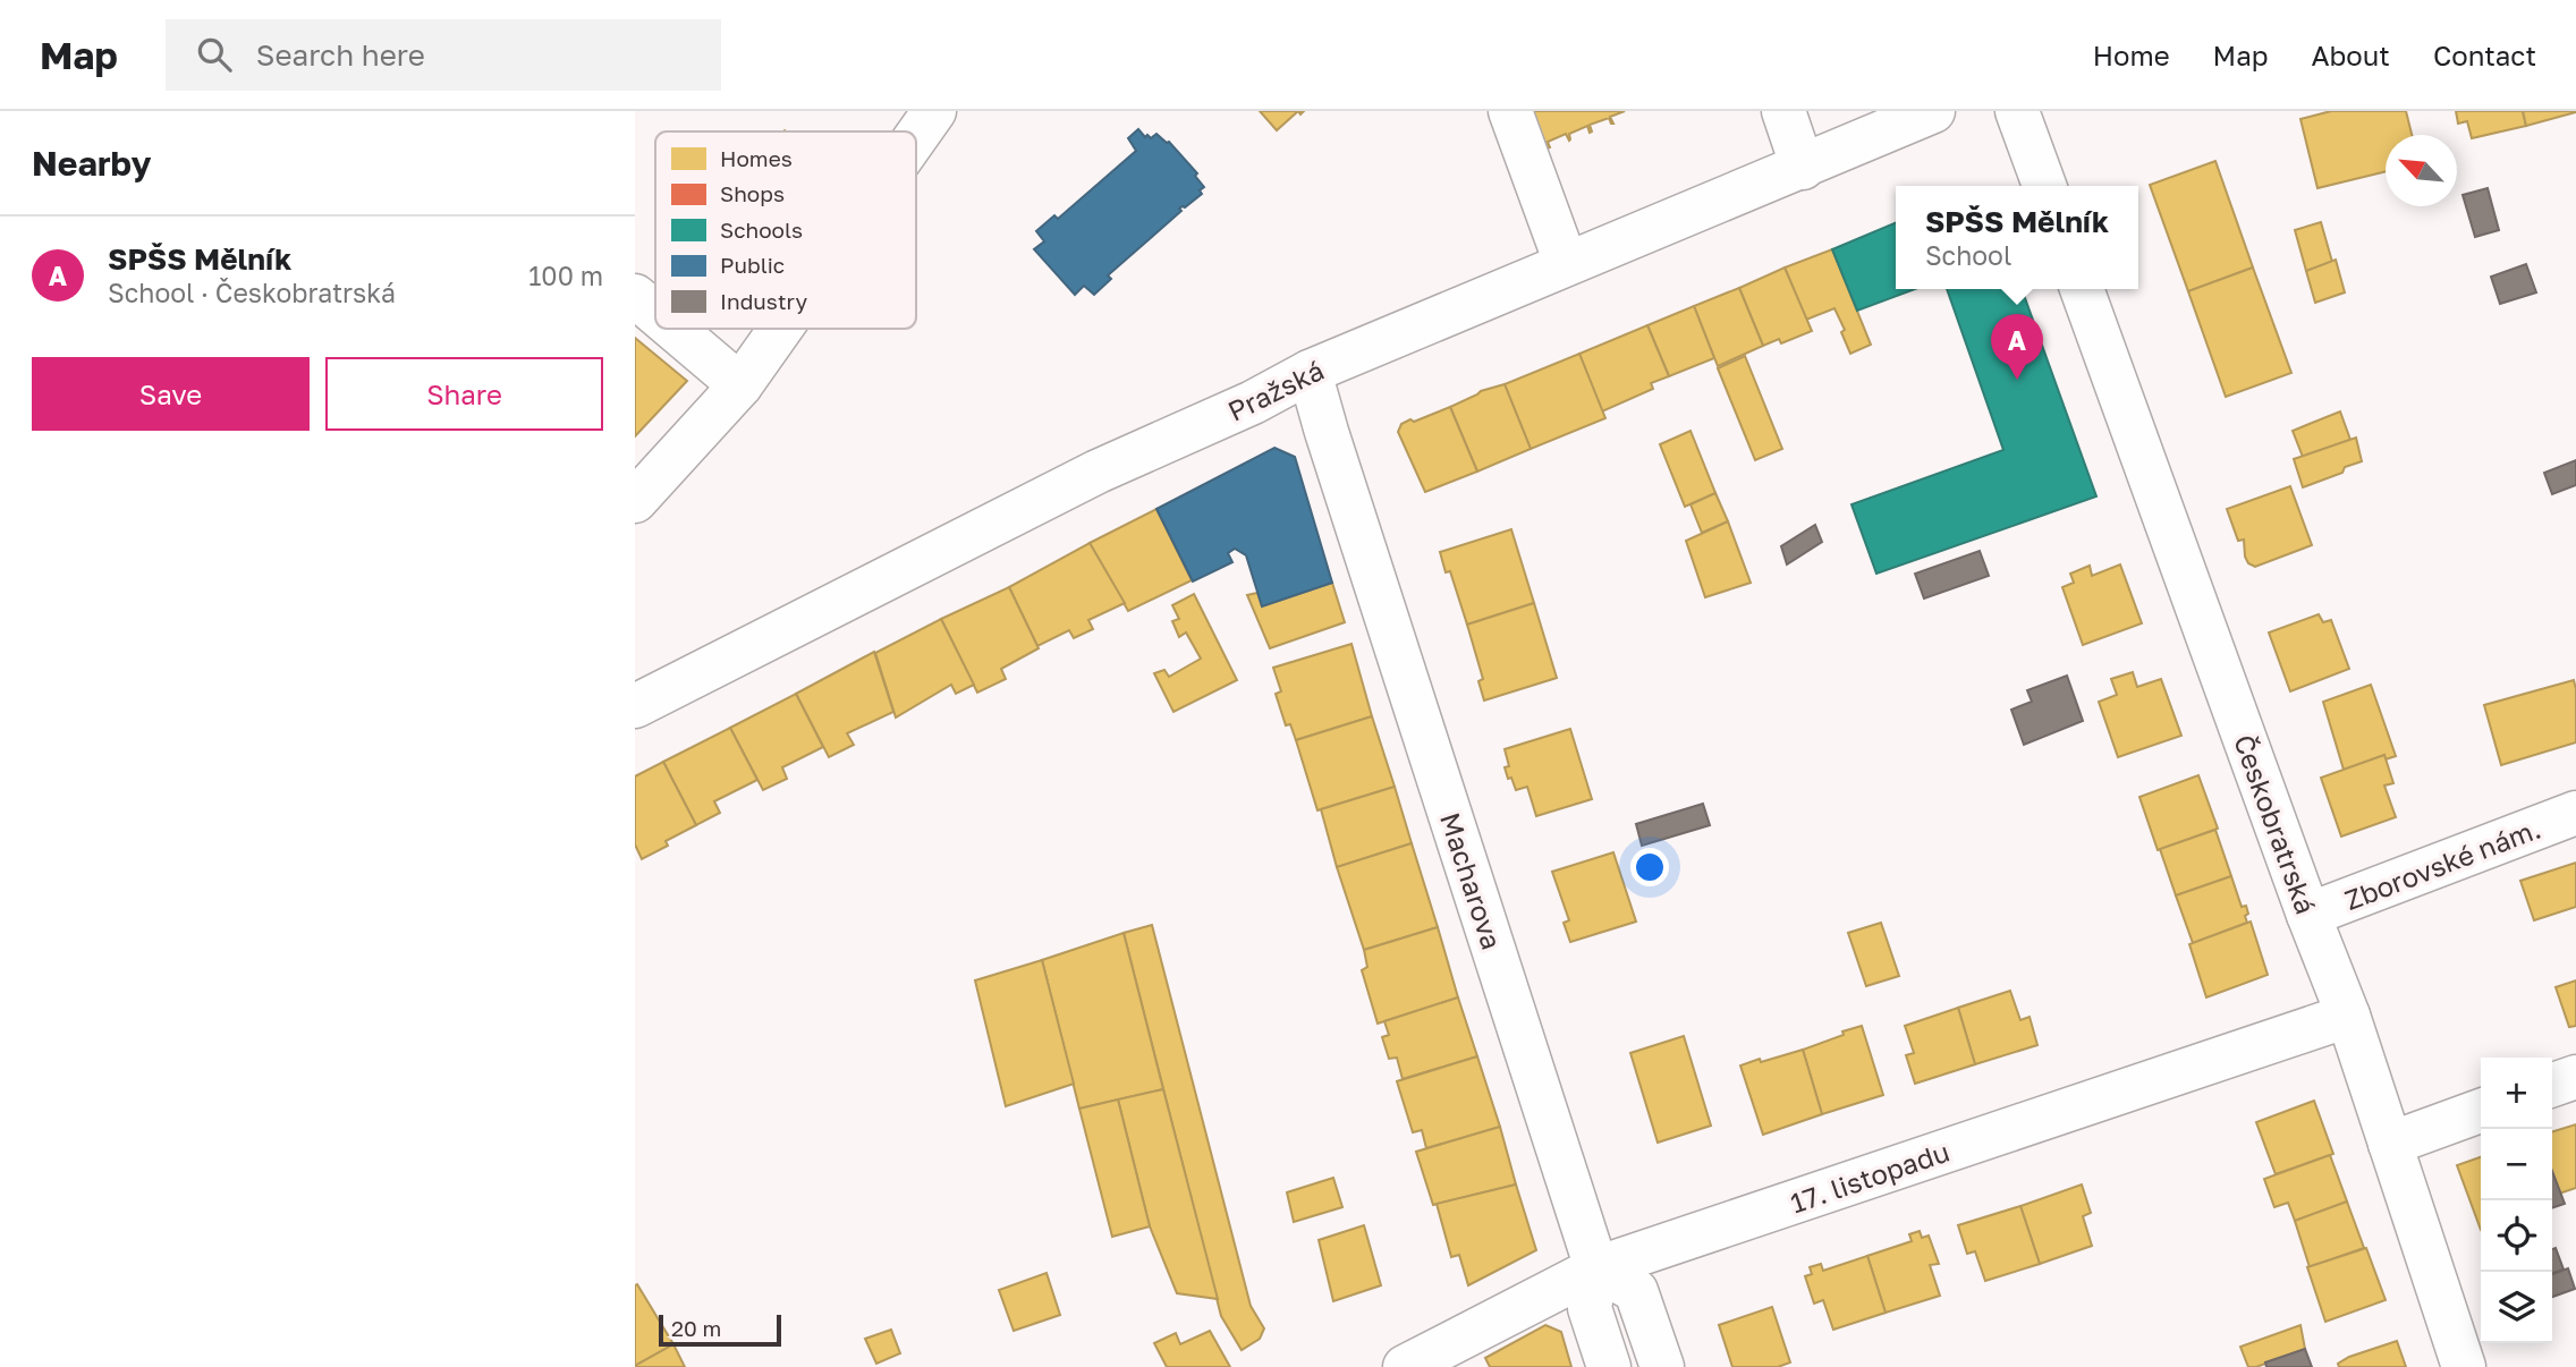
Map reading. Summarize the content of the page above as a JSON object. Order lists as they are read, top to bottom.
{
  "streets": {
    "street": [
      "Pražská",
      "Českobratrská",
      "Zborovské nám.",
      "Macharova",
      "17. listopadu"
    ]
  },
  "crossings": [
    ["Pražská", "Macharova"],
    ["Českobratrská", "Zborovské nám."],
    ["Českobratrská", "17. listopadu"],
    ["Macharova", "17. listopadu"]
  ],
  "legend": [
    "Homes",
    "Shops",
    "Schools",
    "Public",
    "Industry"
  ],
  "scale_bar": "20 m",
  "north": "top left",
  "page": {
    "header": "Map",
    "search": "Search here",
    "nav": [
      "Home",
      "Map",
      "About",
      "Contact"
    ],
    "heading": "Nearby",
    "popup": ["SPŠS Mělník", "School"],
    "list": [
      {
        "mark": "A",
        "name": "SPŠS Mělník",
        "note": "School · Českobratrská",
        "value": "100 m"
      }
    ],
    "pins": "A",
    "buttons": ["Save", "Share"],
    "map_buttons": ["+", "−"],
    "scale": "20 m"
  }
}
